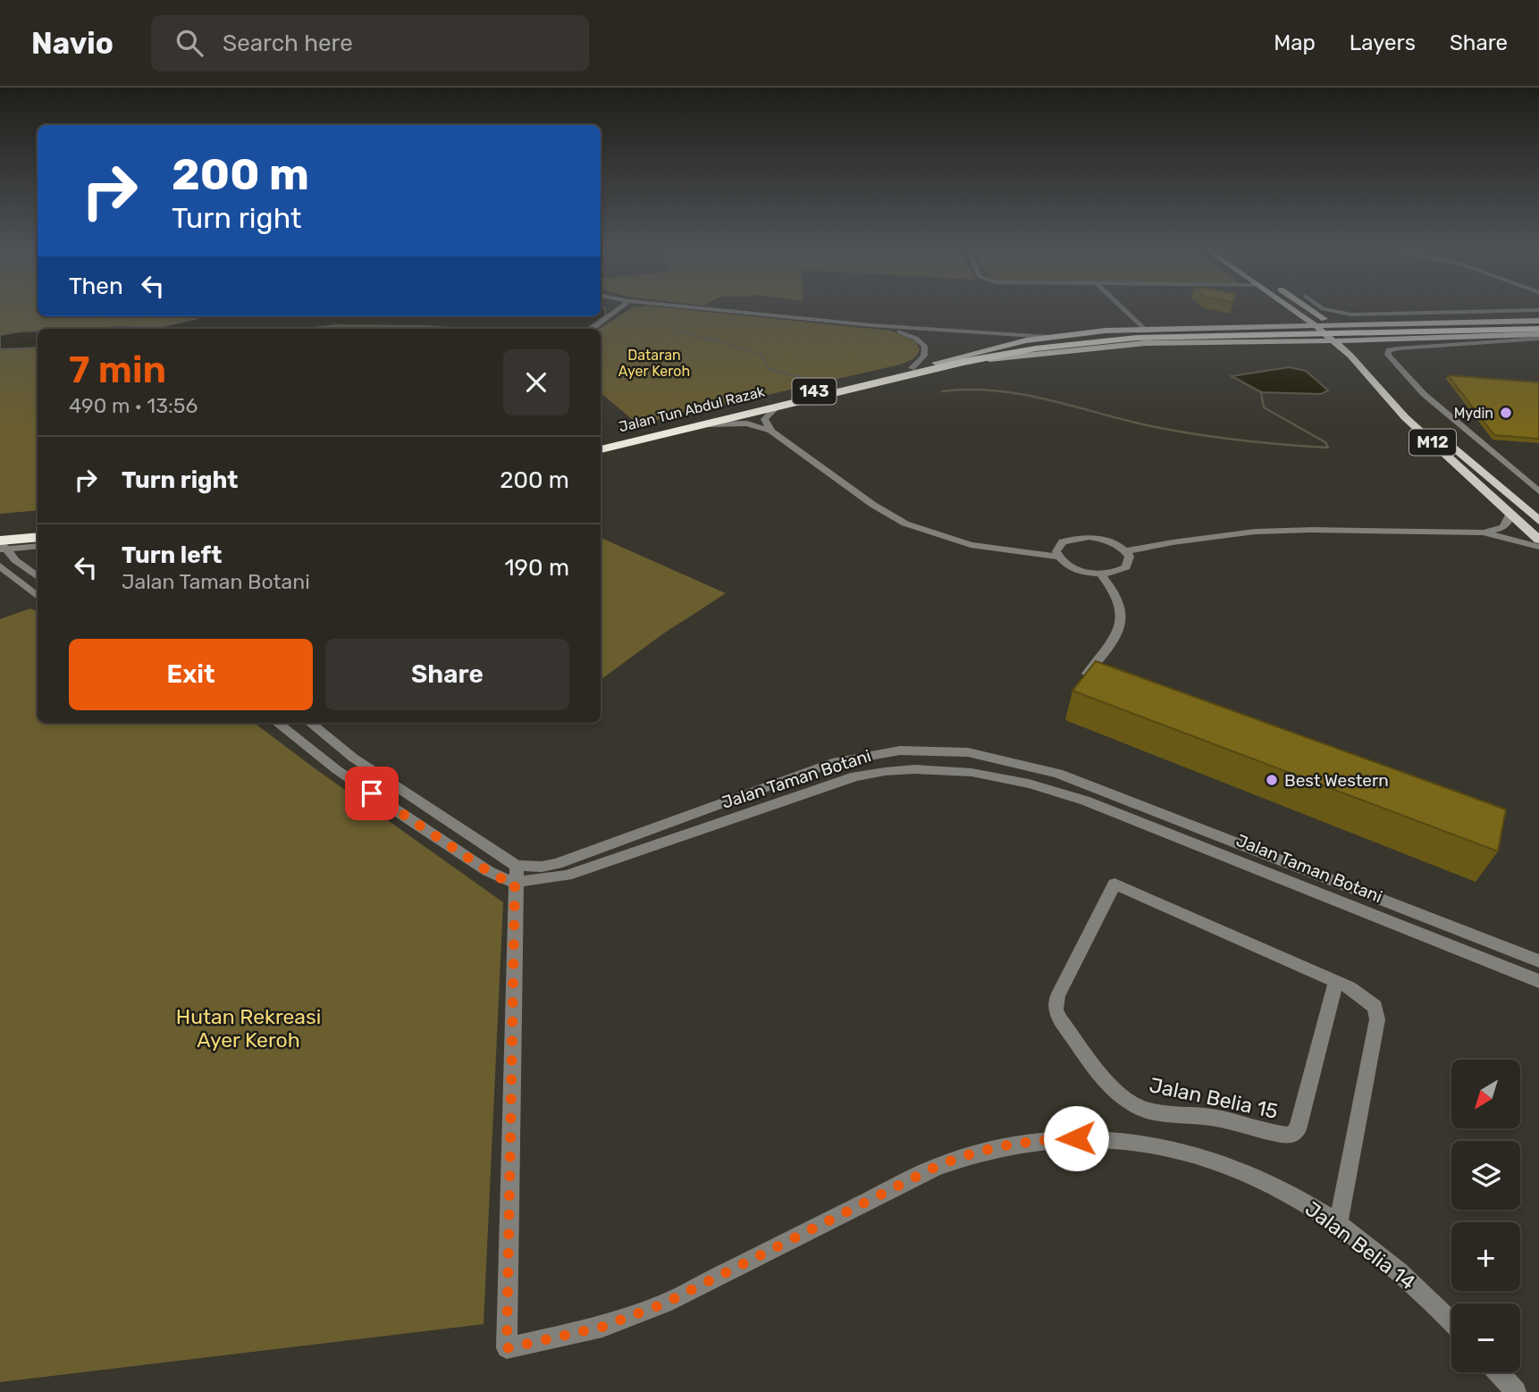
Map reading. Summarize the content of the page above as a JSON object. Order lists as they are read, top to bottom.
{
  "streets": {
    "highway": ["143", "Jalan Tun Abdul Razak"],
    "main road": ["M12"],
    "street": ["Jalan Taman Botani", "Jalan Belia 15", "Jalan Belia 14"]
  },
  "crossings": [
    ["Jalan Taman Botani", "Jalan Belia 14"],
    ["Jalan Belia 15", "Jalan Belia 14"]
  ],
  "parks": ["Dataran Ayer Keroh", "Hutan Rekreasi Ayer Keroh"],
  "places": ["Mydin", "Best Western"],
  "north": "bottom left",
  "page": {
    "header": "Navio",
    "search": "Search here",
    "nav": ["Map", "Layers", "Share"],
    "turn": ["200 m", "Turn right"],
    "then": "Then",
    "heading": ["7 min", "490 m · 13:56"],
    "list": [
      {
        "name": "Turn right",
        "value": "200 m"
      },
      {
        "name": "Turn left",
        "note": "Jalan Taman Botani",
        "value": "190 m"
      }
    ],
    "buttons": ["Exit", "Share"],
    "map_buttons": ["+", "−"]
  }
}
